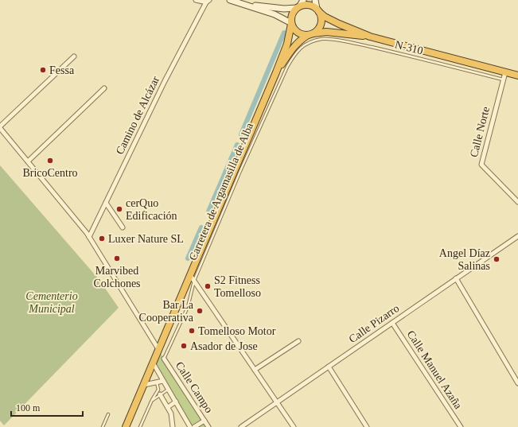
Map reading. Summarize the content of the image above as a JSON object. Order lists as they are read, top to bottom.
{
  "streets": {
    "highway": ["Carretera de Argamasilla de Alba"],
    "street": [
      "Camino de Alcázar",
      "Calle Norte",
      "Calle Pizarro",
      "Calle Manuel Azaña",
      "Calle Campo"
    ],
    "lane": ["N-310"]
  },
  "crossings": [
    ["N-310", "Calle Norte"],
    ["N-310", "Carretera de Argamasilla de Alba"],
    ["Carretera de Argamasilla de Alba", "Calle Campo"],
    ["Calle Pizarro", "Calle Manuel Azaña"]
  ],
  "parks": ["Cementerio Municipal"],
  "places": [
    "Fessa",
    "BricoCentro",
    "cerQuo Edificación",
    "Luxer Nature SL",
    "Marvibed Colchones",
    "Angel Díaz Salinas",
    "S2 Fitness Tomelloso",
    "Bar La Cooperativa",
    "Tomelloso Motor",
    "Asador de Jose"
  ],
  "scale_bar": "100 m"
}
